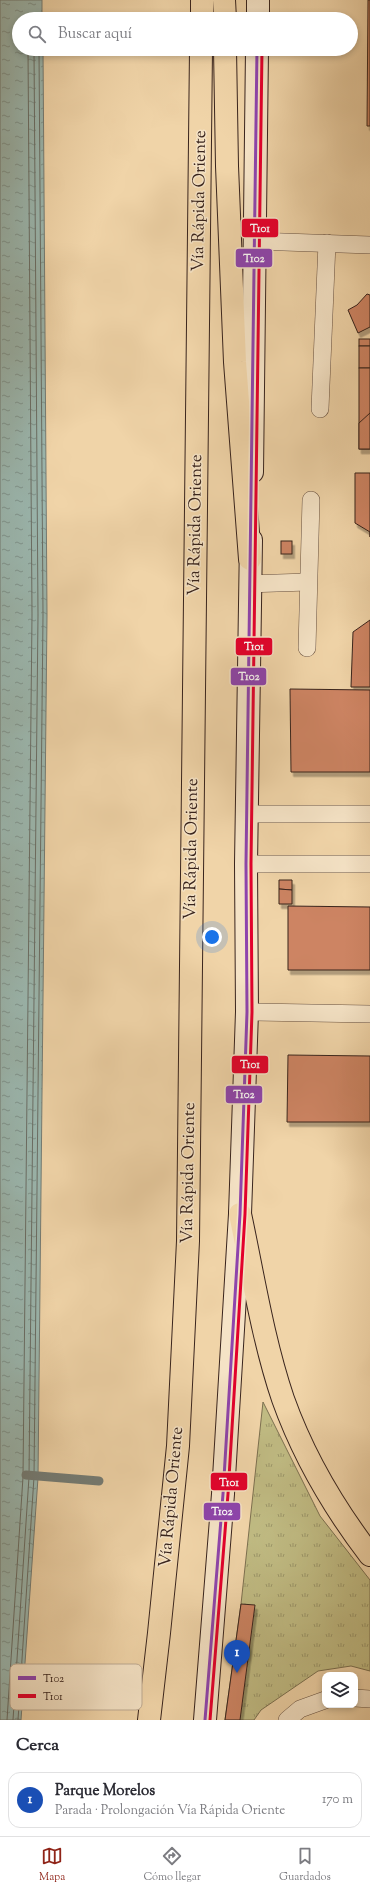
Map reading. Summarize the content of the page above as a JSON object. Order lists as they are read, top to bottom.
{
  "streets": {
    "main road": ["Vía Rápida Oriente"]
  },
  "lines": ["transit line T102", "transit line T101"],
  "legend": ["T102", "T101"],
  "page": {
    "search": "Buscar aquí",
    "pins": "1",
    "heading": "Cerca",
    "list": [
      {
        "mark": "1",
        "name": "Parque Morelos",
        "note": "Parada · Prolongación Vía Rápida Oriente",
        "value": "170 m"
      }
    ],
    "nav": ["Mapa", "Cómo llegar", "Guardados"]
  }
}
